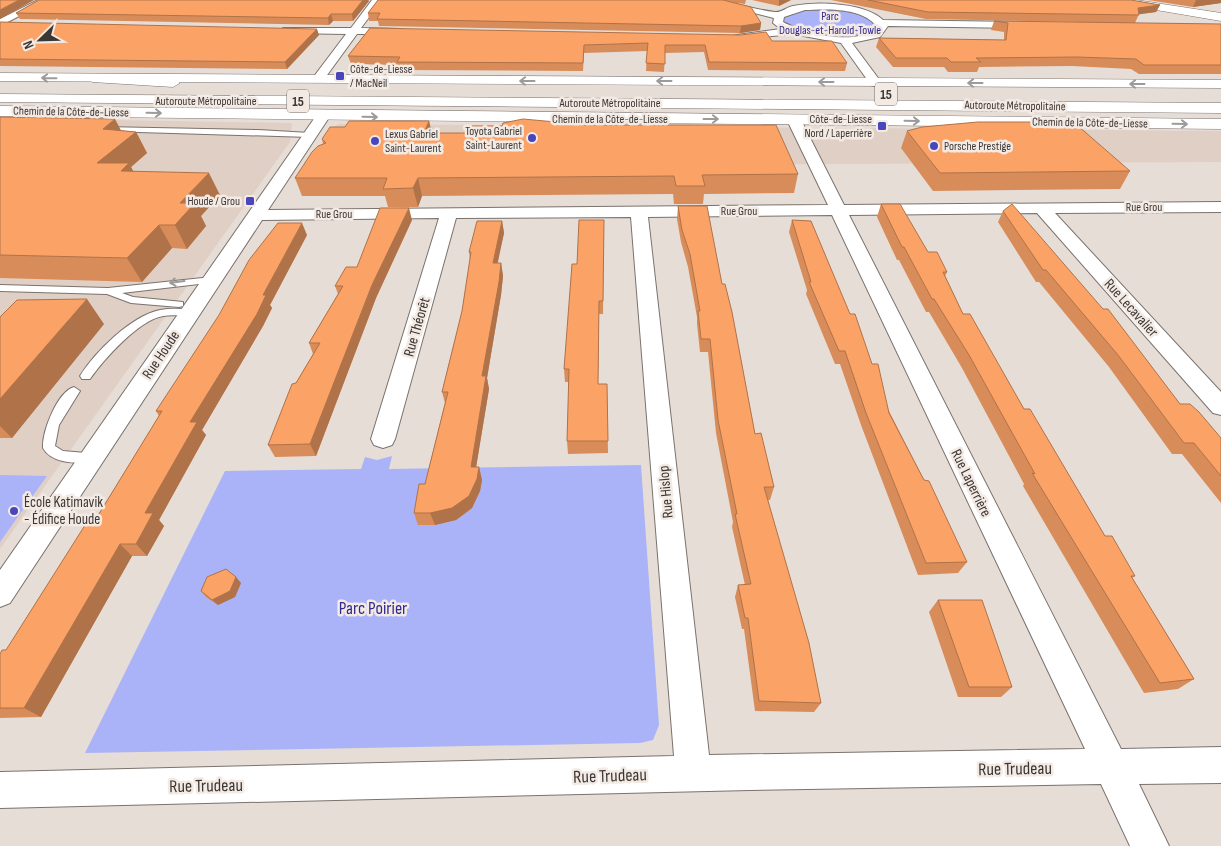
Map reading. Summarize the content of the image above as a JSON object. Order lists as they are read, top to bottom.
{
  "streets": {
    "main road": ["15", "Autoroute Métropolitaine", "Chemin de la Côte-de-Liesse"],
    "street": [
      "Rue Grou",
      "Rue Lecavalier",
      "Rue Théorêt",
      "Rue Houde",
      "Rue Laperrière",
      "Rue Hislop",
      "Rue Trudeau"
    ]
  },
  "crossings": [
    ["Chemin de la Côte-de-Liesse", "Rue Houde"],
    ["Chemin de la Côte-de-Liesse", "Rue Laperrière"],
    ["Rue Grou", "Rue Lecavalier"],
    ["Rue Grou", "Rue Théorêt"],
    ["Rue Grou", "Rue Houde"],
    ["Rue Grou", "Rue Laperrière"],
    ["Rue Grou", "Rue Hislop"],
    ["Rue Laperrière", "Rue Trudeau"],
    ["Rue Hislop", "Rue Trudeau"]
  ],
  "parks": ["Parc Douglas-et-Harold-Towle", "Parc Poirier"],
  "places": {
    "transit": ["Côte-de-Liesse / MacNeil", "Côte-de-Liesse Nord / Laperrière", "Houde / Grou"],
    "other": [
      "Toyota Gabriel Saint-Laurent",
      "Lexus Gabriel Saint-Laurent",
      "Porsche Prestige",
      "École Katimavik - Édifice Houde"
    ]
  },
  "north": "bottom left"
}
